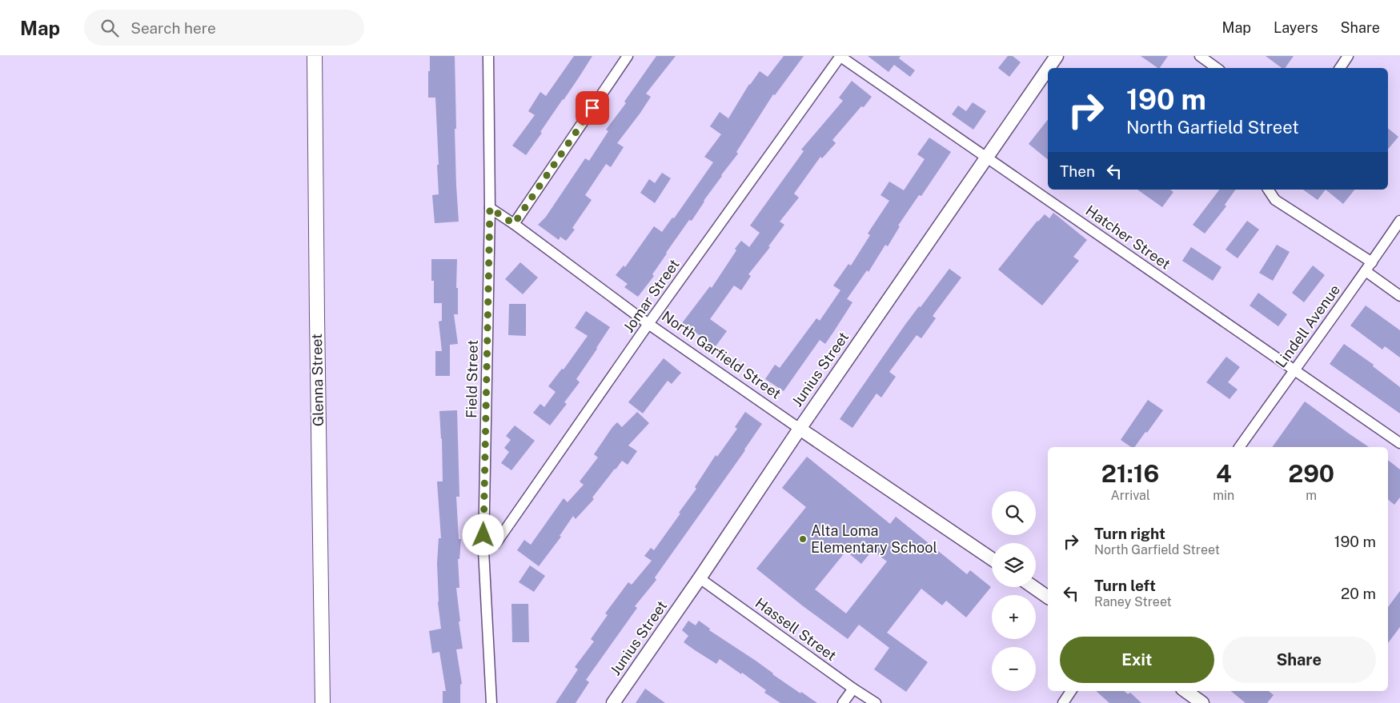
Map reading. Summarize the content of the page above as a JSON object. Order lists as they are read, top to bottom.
{
  "streets": {
    "main road": ["Glenna Street"],
    "street": [
      "Hatcher Street",
      "Jomar Street",
      "Lindell Avenue",
      "North Garfield Street",
      "Junius Street",
      "Field Street",
      "Hassell Street"
    ]
  },
  "crossings": [
    ["Hatcher Street", "Jomar Street"],
    ["Hatcher Street", "Lindell Avenue"],
    ["Hatcher Street", "Junius Street"],
    ["Jomar Street", "North Garfield Street"],
    ["Jomar Street", "Field Street"],
    ["North Garfield Street", "Junius Street"],
    ["North Garfield Street", "Field Street"],
    ["Junius Street", "Hassell Street"]
  ],
  "places": ["Alta Loma Elementary School"],
  "page": {
    "header": "Map",
    "search": "Search here",
    "nav": ["Map", "Layers", "Share"],
    "turn": ["190 m", "North Garfield Street"],
    "then": "Then",
    "eta": [
      "21:16",
      "Arrival",
      "4",
      "min",
      "290",
      "m"
    ],
    "map_buttons": ["+", "−"],
    "list": [
      {
        "name": "Turn right",
        "note": "North Garfield Street",
        "value": "190 m"
      },
      {
        "name": "Turn left",
        "note": "Raney Street",
        "value": "20 m"
      }
    ],
    "buttons": ["Exit", "Share"]
  }
}
